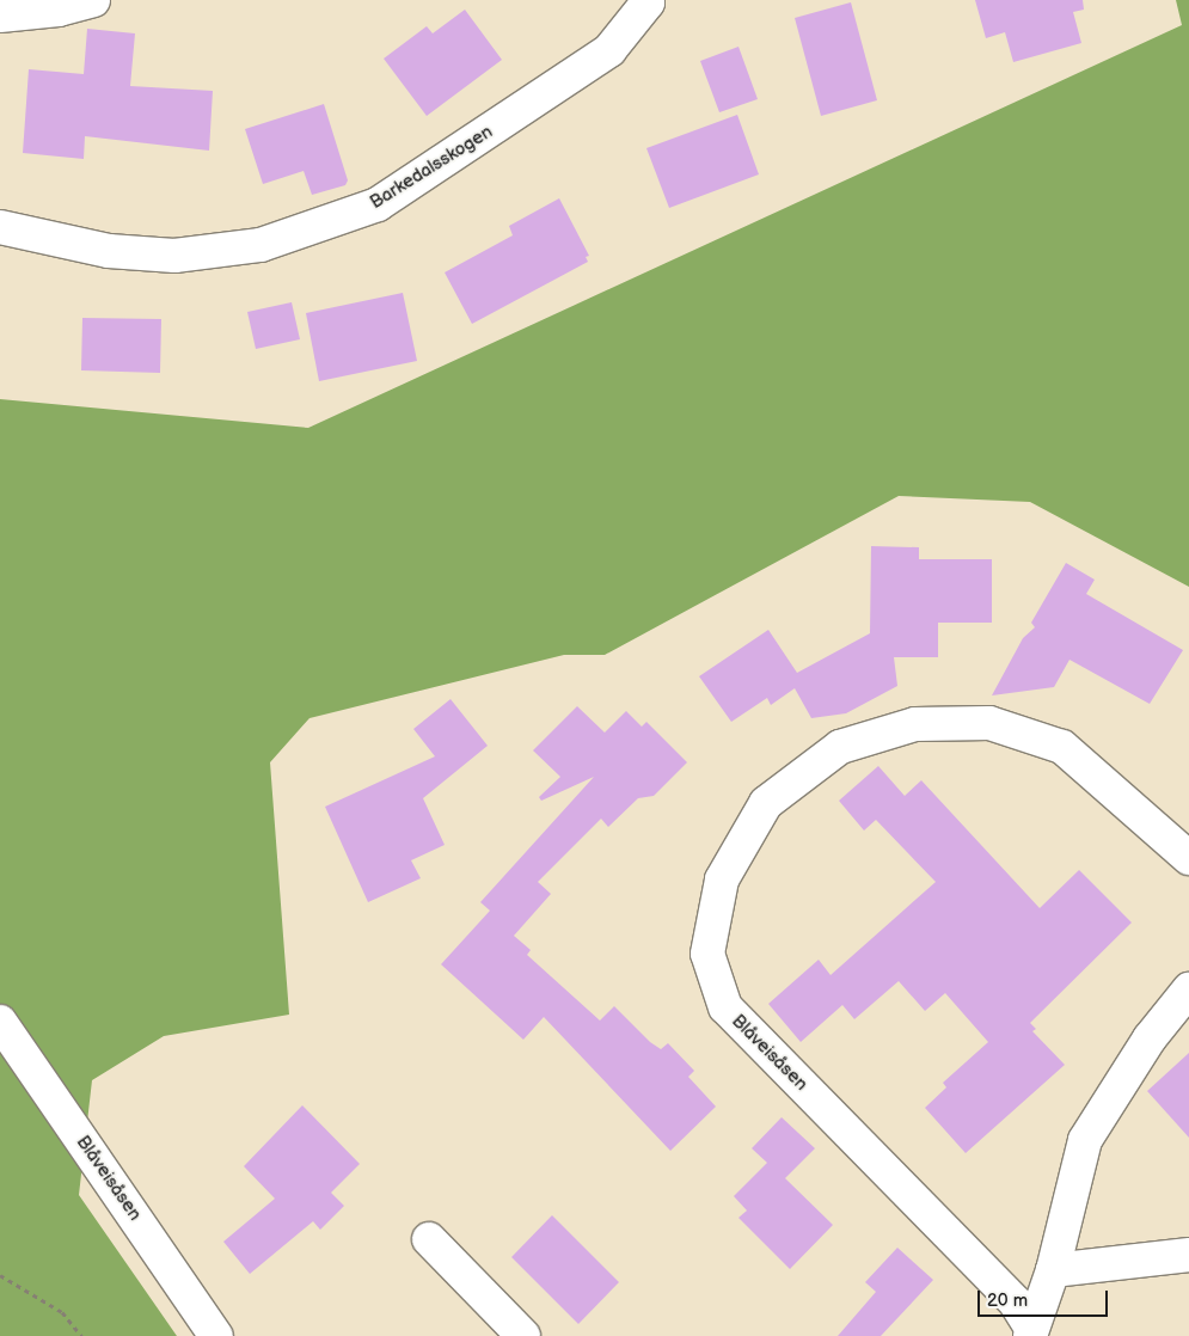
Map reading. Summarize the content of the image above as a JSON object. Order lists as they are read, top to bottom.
{
  "streets": {
    "street": ["Barkedalsskogen", "Blåveisåsen"]
  },
  "scale_bar": "20 m"
}
